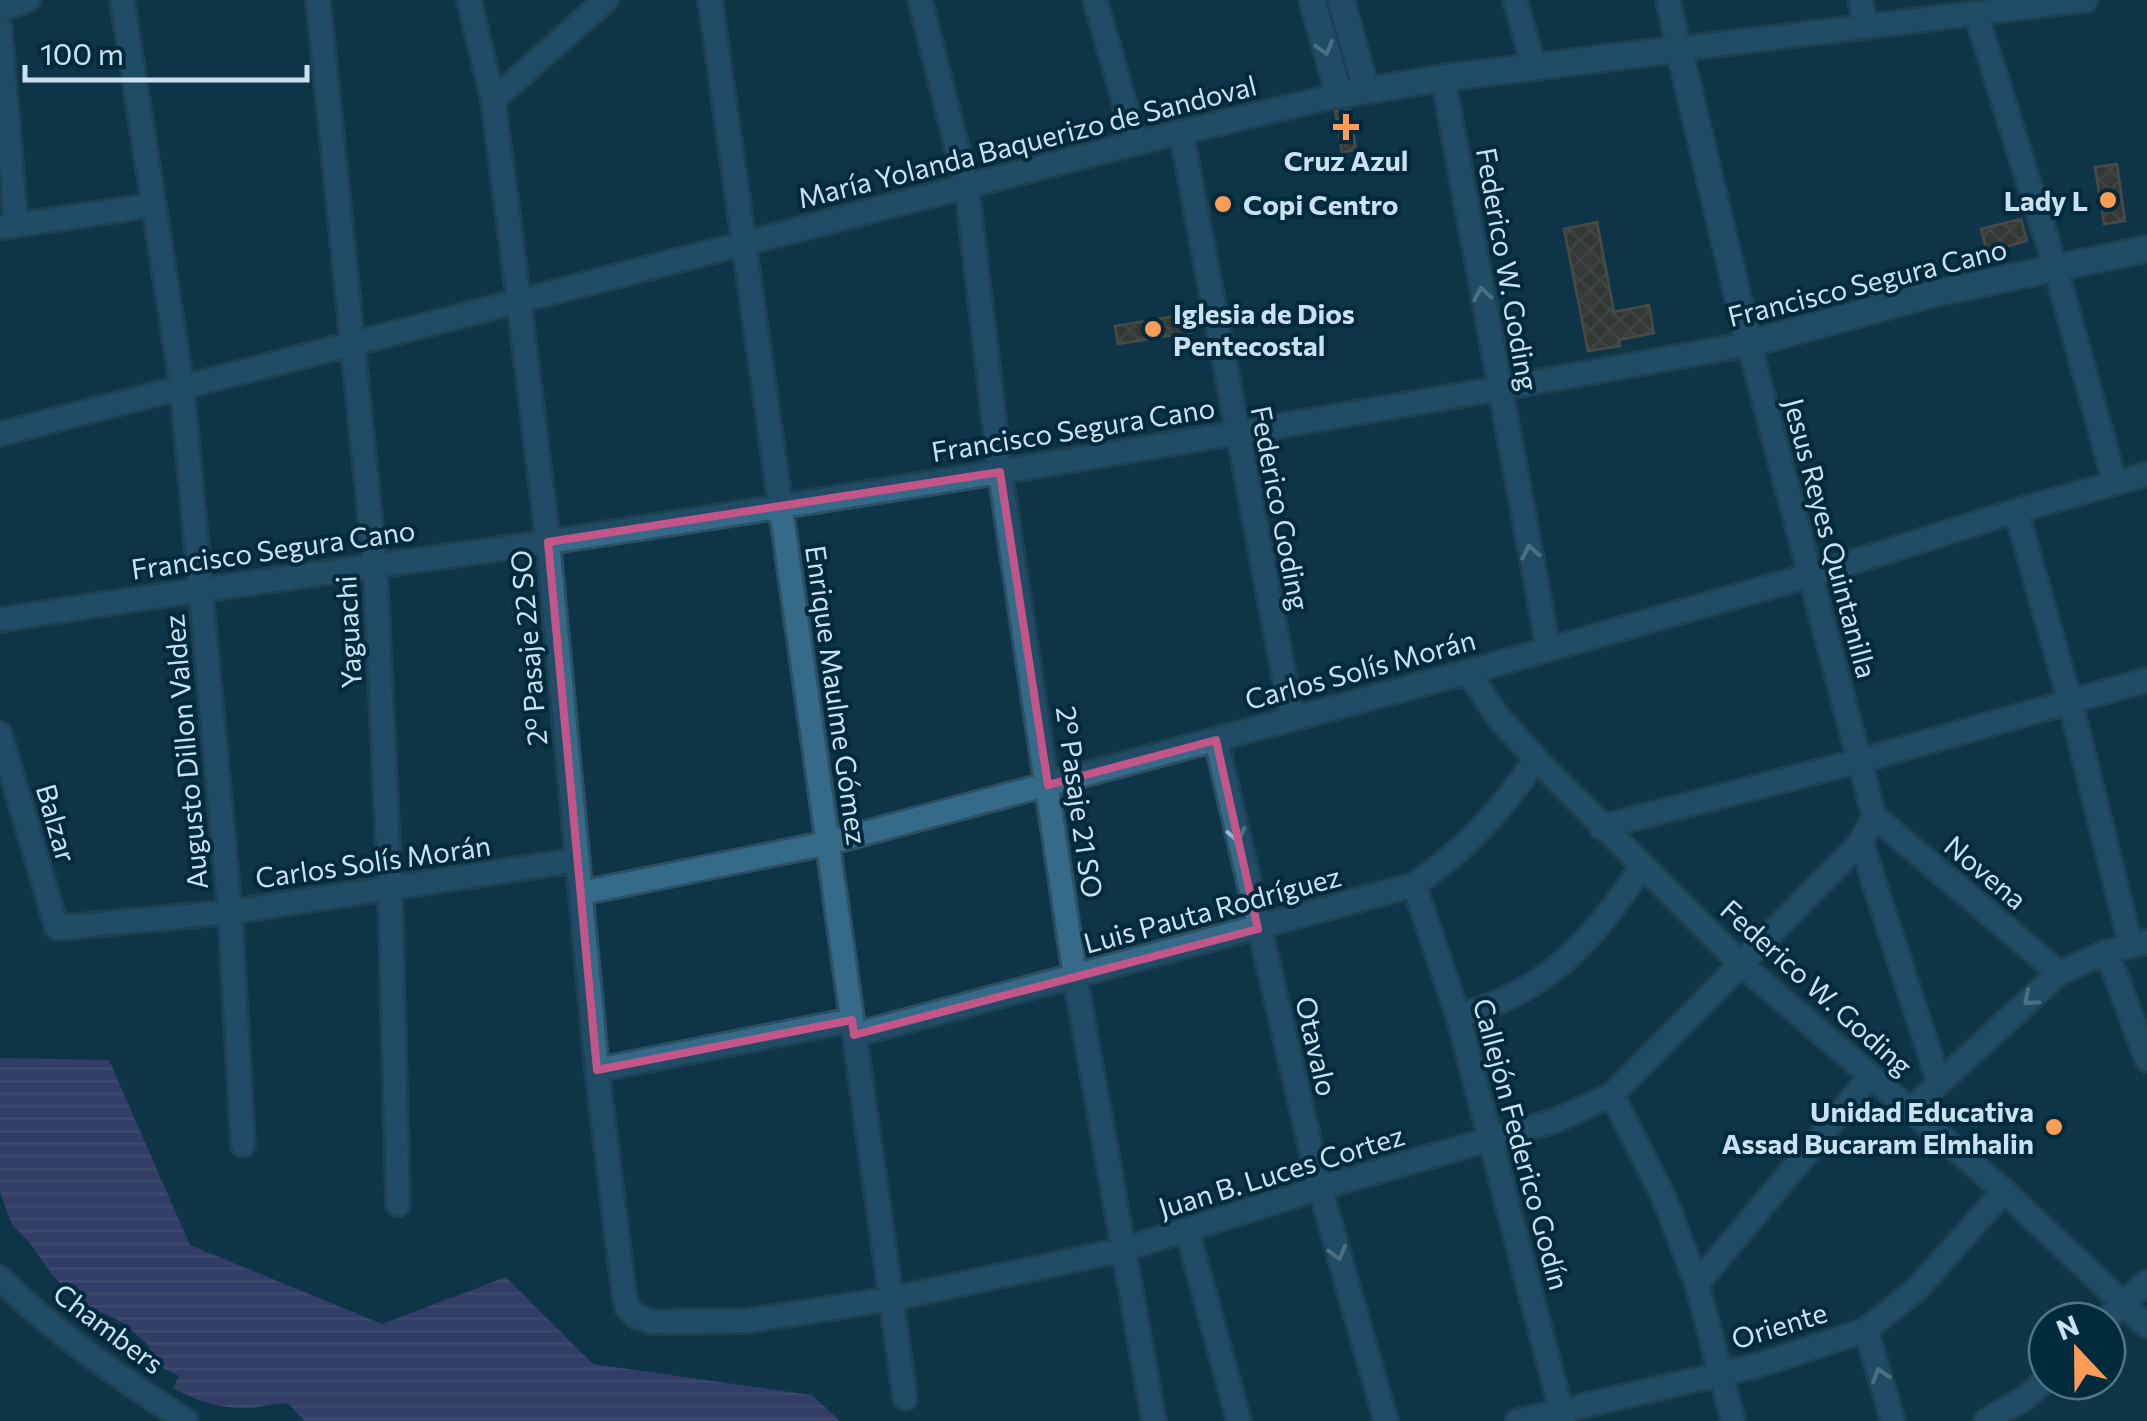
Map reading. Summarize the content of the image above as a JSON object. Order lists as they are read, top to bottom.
{
  "streets": {
    "street": [
      "María Yolanda Baquerizo de Sandoval",
      "Federico W. Goding",
      "Francisco Segura Cano",
      "Federico Goding",
      "Jesus Reyes Quintanilla",
      "Yaguachi",
      "2º Pasaje 22 SO",
      "Carlos Solís Morán",
      "Enrique Maulme Gómez",
      "Augusto Dillon Valdez",
      "2° Pasaje 21 SO",
      "Balzar",
      "Novena",
      "Luis Pauta Rodríguez",
      "Otavalo",
      "Callejón Federico Godín",
      "Juan B. Luces Cortez",
      "Oriente",
      "Chambers"
    ]
  },
  "crossings": [
    ["María Yolanda Baquerizo de Sandoval", "Federico W. Goding"],
    ["María Yolanda Baquerizo de Sandoval", "Federico Goding"],
    ["María Yolanda Baquerizo de Sandoval", "Jesus Reyes Quintanilla"],
    ["María Yolanda Baquerizo de Sandoval", "Yaguachi"],
    ["María Yolanda Baquerizo de Sandoval", "2º Pasaje 22 SO"],
    ["María Yolanda Baquerizo de Sandoval", "Enrique Maulme Gómez"],
    ["María Yolanda Baquerizo de Sandoval", "Augusto Dillon Valdez"],
    ["María Yolanda Baquerizo de Sandoval", "2° Pasaje 21 SO"],
    ["Federico W. Goding", "Francisco Segura Cano"],
    ["Federico W. Goding", "Carlos Solís Morán"],
    ["Federico W. Goding", "Luis Pauta Rodríguez"],
    ["Federico W. Goding", "Juan B. Luces Cortez"],
    ["Federico W. Goding", "Oriente"],
    ["Francisco Segura Cano", "Federico Goding"],
    ["Francisco Segura Cano", "Jesus Reyes Quintanilla"],
    ["Francisco Segura Cano", "Yaguachi"],
    ["Francisco Segura Cano", "2º Pasaje 22 SO"],
    ["Francisco Segura Cano", "Enrique Maulme Gómez"],
    ["Francisco Segura Cano", "Augusto Dillon Valdez"],
    ["Francisco Segura Cano", "2° Pasaje 21 SO"],
    ["Federico Goding", "Carlos Solís Morán"],
    ["Jesus Reyes Quintanilla", "Carlos Solís Morán"],
    ["Jesus Reyes Quintanilla", "Novena"],
    ["Yaguachi", "Carlos Solís Morán"],
    ["2º Pasaje 22 SO", "Carlos Solís Morán"],
    ["2º Pasaje 22 SO", "Luis Pauta Rodríguez"],
    ["2º Pasaje 22 SO", "Juan B. Luces Cortez"],
    ["Carlos Solís Morán", "Enrique Maulme Gómez"],
    ["Carlos Solís Morán", "Augusto Dillon Valdez"],
    ["Carlos Solís Morán", "2° Pasaje 21 SO"],
    ["Carlos Solís Morán", "Balzar"],
    ["Carlos Solís Morán", "Otavalo"],
    ["Enrique Maulme Gómez", "Luis Pauta Rodríguez"],
    ["Enrique Maulme Gómez", "Juan B. Luces Cortez"],
    ["2° Pasaje 21 SO", "Luis Pauta Rodríguez"],
    ["2° Pasaje 21 SO", "Juan B. Luces Cortez"],
    ["Luis Pauta Rodríguez", "Otavalo"],
    ["Luis Pauta Rodríguez", "Callejón Federico Godín"],
    ["Otavalo", "Juan B. Luces Cortez"],
    ["Callejón Federico Godín", "Juan B. Luces Cortez"],
    ["Callejón Federico Godín", "Oriente"]
  ],
  "one_way": ["Federico W. Goding"],
  "places": {
    "health": ["Cruz Azul"],
    "other": [
      "Lady L",
      "Copi Centro",
      "Iglesia de Dios Pentecostal",
      "Unidad Educativa Assad Bucaram Elmhalin"
    ]
  },
  "scale_bar": "100 m",
  "north": "top"
}
